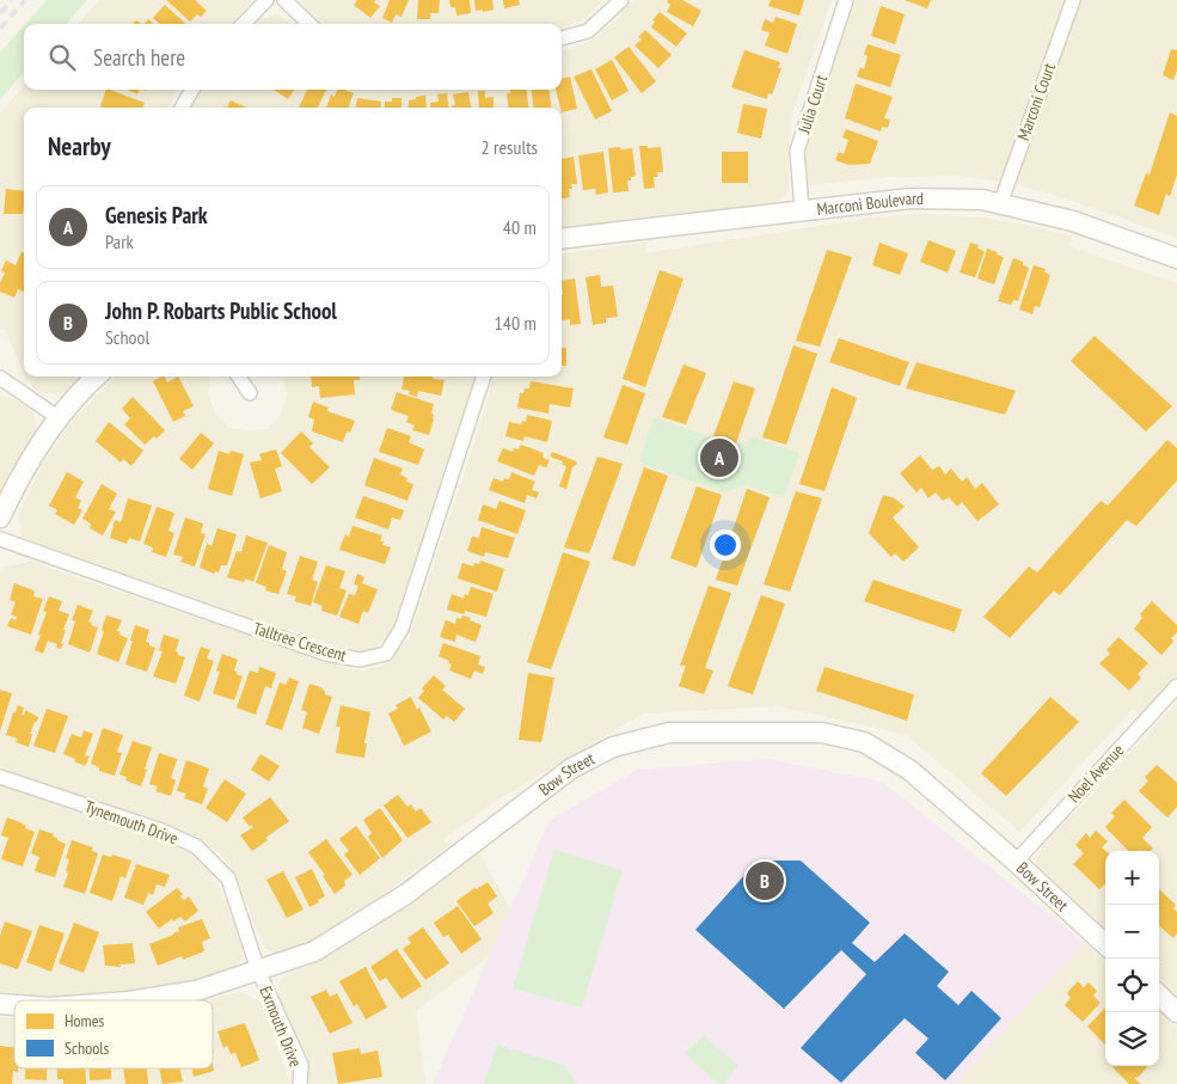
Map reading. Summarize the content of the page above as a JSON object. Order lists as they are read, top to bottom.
{
  "streets": {
    "street": [
      "Marconi Court",
      "Julia Court",
      "Marconi Boulevard",
      "Talltree Crescent",
      "Noel Avenue",
      "Bow Street",
      "Tynemouth Drive",
      "Exmouth Drive"
    ]
  },
  "crossings": [
    ["Marconi Court", "Marconi Boulevard"],
    ["Julia Court", "Marconi Boulevard"],
    ["Noel Avenue", "Bow Street"],
    ["Bow Street", "Tynemouth Drive"],
    ["Bow Street", "Exmouth Drive"],
    ["Tynemouth Drive", "Exmouth Drive"]
  ],
  "legend": ["Homes", "Schools"],
  "page": {
    "search": "Search here",
    "heading": ["Nearby", "2 results"],
    "list": [
      {
        "mark": "A",
        "name": "Genesis Park",
        "note": "Park",
        "value": "40 m"
      },
      {
        "mark": "B",
        "name": "John P. Robarts Public School",
        "note": "School",
        "value": "140 m"
      }
    ],
    "pins": ["A", "B"],
    "map_buttons": ["+", "−"]
  }
}
